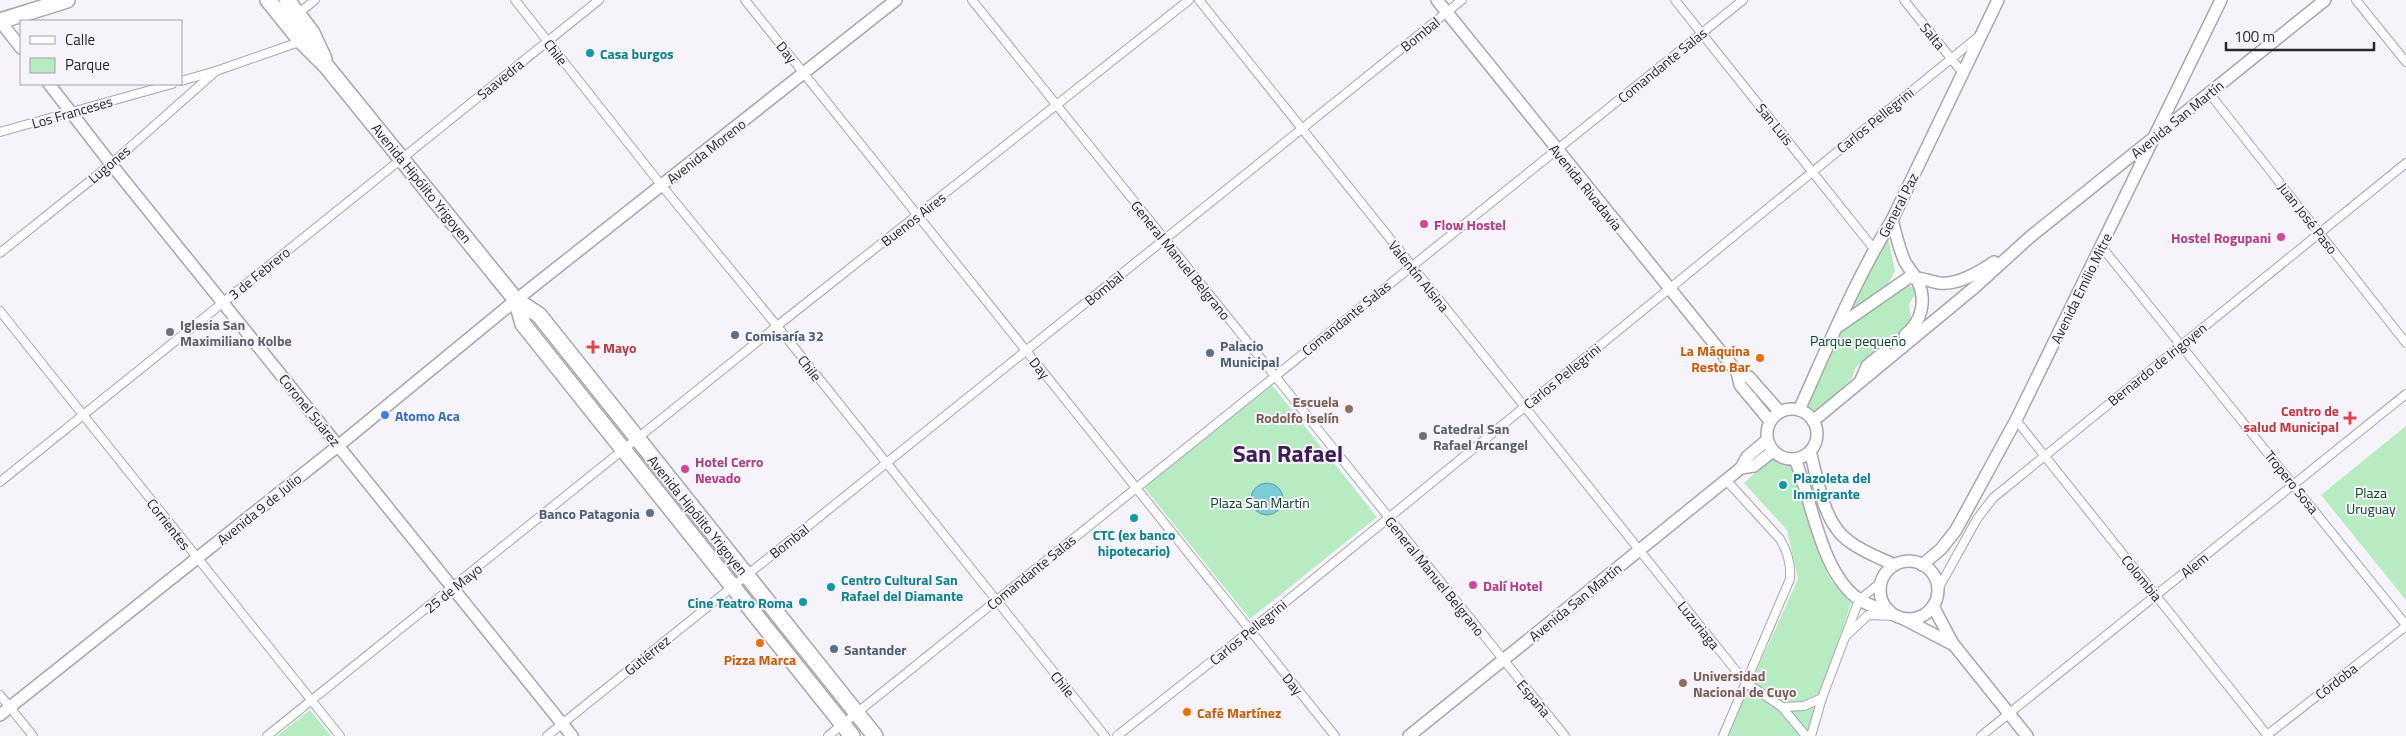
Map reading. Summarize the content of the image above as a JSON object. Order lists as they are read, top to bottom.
{
  "streets": {
    "highway": ["Avenida Hipólito Yrigoyen"],
    "street": [
      "Bombal",
      "Salta",
      "Chile",
      "Day",
      "Comandante Salas",
      "Saavedra",
      "Los Franceses",
      "Avenida San Martín",
      "Carlos Pellegrini",
      "San Luis",
      "Avenida Moreno",
      "Lugones",
      "Avenida Rivadavia",
      "General Paz",
      "Juan José Paso",
      "Buenos Aires",
      "General Manuel Belgrano",
      "3 de Febrero",
      "Valentín Alsina",
      "Avenida Emilio Mitre",
      "Bernardo de Irigoyen",
      "Coronel Suárez",
      "Tropero Sosa",
      "Avenida 9 de Julio",
      "Corrientes",
      "Alem",
      "Colombia",
      "25 de Mayo",
      "Luzuriaga",
      "Gutiérrez",
      "Córdoba",
      "España"
    ]
  },
  "crossings": [
    ["Bombal", "Chile"],
    ["Bombal", "Day"],
    ["Bombal", "Avenida Hipólito Yrigoyen"],
    ["Bombal", "Avenida Rivadavia"],
    ["Bombal", "General Manuel Belgrano"],
    ["Bombal", "Valentín Alsina"],
    ["Bombal", "Gutiérrez"],
    ["Salta", "Carlos Pellegrini"],
    ["Salta", "General Paz"],
    ["Chile", "Comandante Salas"],
    ["Chile", "Saavedra"],
    ["Chile", "Avenida Moreno"],
    ["Chile", "Buenos Aires"],
    ["Day", "Comandante Salas"],
    ["Day", "Carlos Pellegrini"],
    ["Day", "Avenida Moreno"],
    ["Day", "Buenos Aires"],
    ["Comandante Salas", "San Luis"],
    ["Comandante Salas", "Avenida Hipólito Yrigoyen"],
    ["Comandante Salas", "Avenida Rivadavia"],
    ["Comandante Salas", "General Manuel Belgrano"],
    ["Comandante Salas", "Valentín Alsina"],
    ["Saavedra", "Avenida Hipólito Yrigoyen"],
    ["Saavedra", "3 de Febrero"],
    ["Los Franceses", "Coronel Suárez"],
    ["Avenida San Martín", "Avenida Rivadavia"],
    ["Avenida San Martín", "General Paz"],
    ["Avenida San Martín", "Juan José Paso"],
    ["Avenida San Martín", "General Manuel Belgrano"],
    ["Avenida San Martín", "Valentín Alsina"],
    ["Avenida San Martín", "Avenida Emilio Mitre"],
    ["Avenida San Martín", "Luzuriaga"],
    ["Avenida San Martín", "España"],
    ["Carlos Pellegrini", "San Luis"],
    ["Carlos Pellegrini", "Avenida Rivadavia"],
    ["Carlos Pellegrini", "General Paz"],
    ["Carlos Pellegrini", "General Manuel Belgrano"],
    ["Carlos Pellegrini", "Valentín Alsina"],
    ["San Luis", "General Paz"],
    ["Avenida Moreno", "Avenida Hipólito Yrigoyen"],
    ["Avenida Moreno", "Avenida 9 de Julio"],
    ["Lugones", "Coronel Suárez"],
    ["Avenida Hipólito Yrigoyen", "Buenos Aires"],
    ["Avenida Hipólito Yrigoyen", "3 de Febrero"],
    ["Avenida Hipólito Yrigoyen", "Avenida 9 de Julio"],
    ["Avenida Hipólito Yrigoyen", "25 de Mayo"],
    ["Avenida Hipólito Yrigoyen", "Gutiérrez"],
    ["Avenida Rivadavia", "General Paz"],
    ["Juan José Paso", "Bernardo de Irigoyen"],
    ["Buenos Aires", "General Manuel Belgrano"],
    ["Buenos Aires", "25 de Mayo"],
    ["General Manuel Belgrano", "España"],
    ["3 de Febrero", "Coronel Suárez"],
    ["3 de Febrero", "Corrientes"],
    ["Valentín Alsina", "Luzuriaga"],
    ["Avenida Emilio Mitre", "Bernardo de Irigoyen"],
    ["Avenida Emilio Mitre", "Tropero Sosa"],
    ["Avenida Emilio Mitre", "Colombia"],
    ["Bernardo de Irigoyen", "Tropero Sosa"],
    ["Bernardo de Irigoyen", "Colombia"],
    ["Coronel Suárez", "Avenida 9 de Julio"],
    ["Coronel Suárez", "25 de Mayo"],
    ["Coronel Suárez", "Gutiérrez"],
    ["Tropero Sosa", "Alem"],
    ["Tropero Sosa", "Córdoba"],
    ["Avenida 9 de Julio", "Corrientes"],
    ["Corrientes", "25 de Mayo"],
    ["Alem", "Colombia"],
    ["Colombia", "Córdoba"]
  ],
  "districts": ["San Rafael"],
  "parks": ["Parque pequeño", "Plaza Uruguay", "Plaza San Martín"],
  "places": {
    "other": [
      "Casa burgos",
      "Flow Hostel",
      "Hostel Rogupani",
      "Iglesia San Maximiliano Kolbe",
      "Comisaría 32",
      "Palacio Municipal",
      "La Máquina Resto Bar",
      "Escuela Rodolfo Iselín",
      "Atomo Aca",
      "Catedral San Rafael Arcangel",
      "Hotel Cerro Nevado",
      "Plazoleta del Inmigrante",
      "Banco Patagonia",
      "CTC (ex banco hipotecario)",
      "Dalí Hotel",
      "Centro Cultural San Rafael del Diamante",
      "Cine Teatro Roma",
      "Pizza Marca",
      "Santander",
      "Universidad Nacional de Cuyo",
      "Café Martínez"
    ],
    "health": ["Mayo", "Centro de salud Municipal"]
  },
  "legend": ["Calle", "Parque"],
  "scale_bar": "100 m"
}
